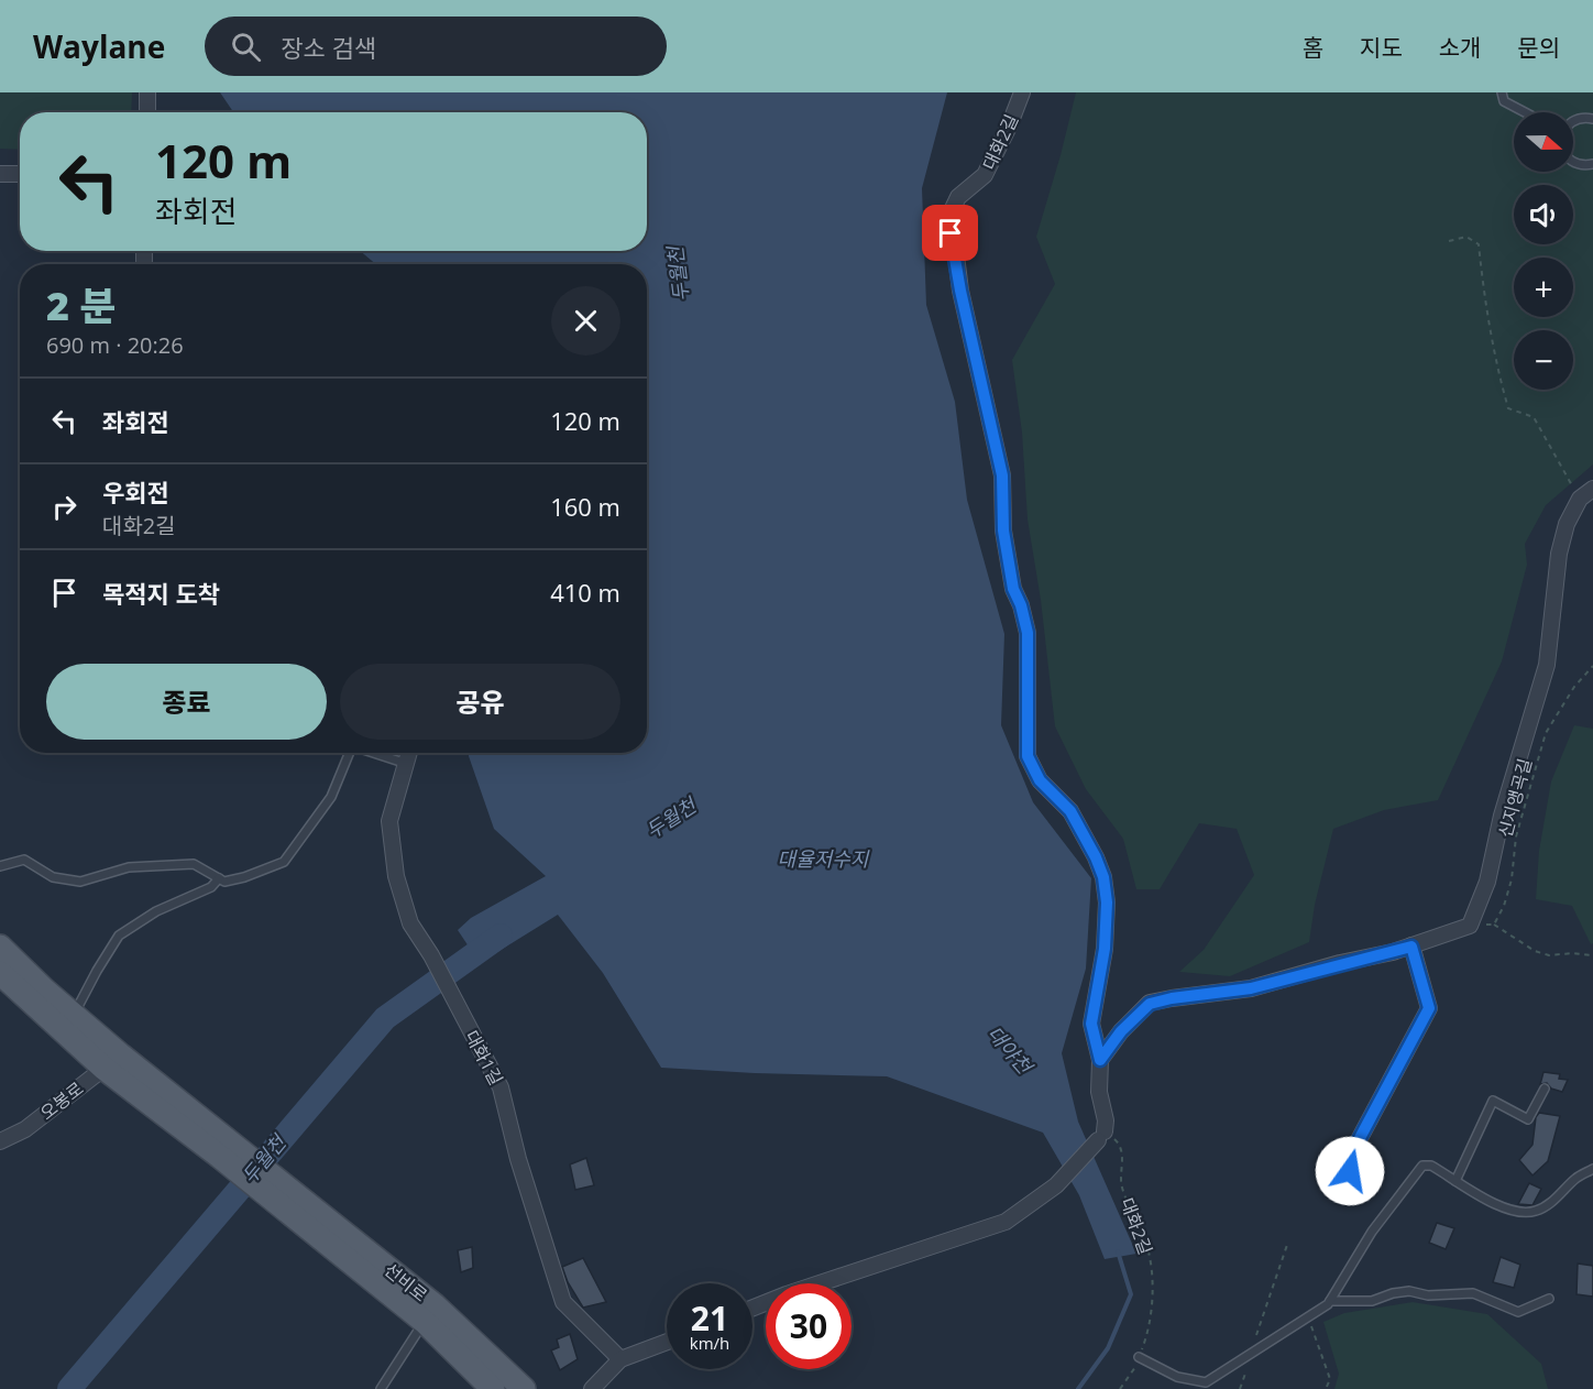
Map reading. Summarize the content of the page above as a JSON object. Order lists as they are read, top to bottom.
{
  "streets": {
    "main road": ["선비로"],
    "street": ["대화2길", "대화1길", "오봉로"],
    "path": ["신지앵곡길"]
  },
  "water": ["두월천", "대율저수지", "대야천"],
  "north": "right",
  "page": {
    "header": "Waylane",
    "search": "장소 검색",
    "nav": [
      "홈",
      "지도",
      "소개",
      "문의"
    ],
    "map_buttons": ["+", "−"],
    "turn": ["120 m", "좌회전"],
    "heading": ["2 분", "690 m · 20:26"],
    "list": [
      {
        "name": "좌회전",
        "value": "120 m"
      },
      {
        "name": "우회전",
        "note": "대화2길",
        "value": "160 m"
      },
      {
        "name": "목적지 도착",
        "value": "410 m"
      }
    ],
    "buttons": ["종료", "공유"],
    "speed": "21 km/h",
    "limit": "30"
  }
}
